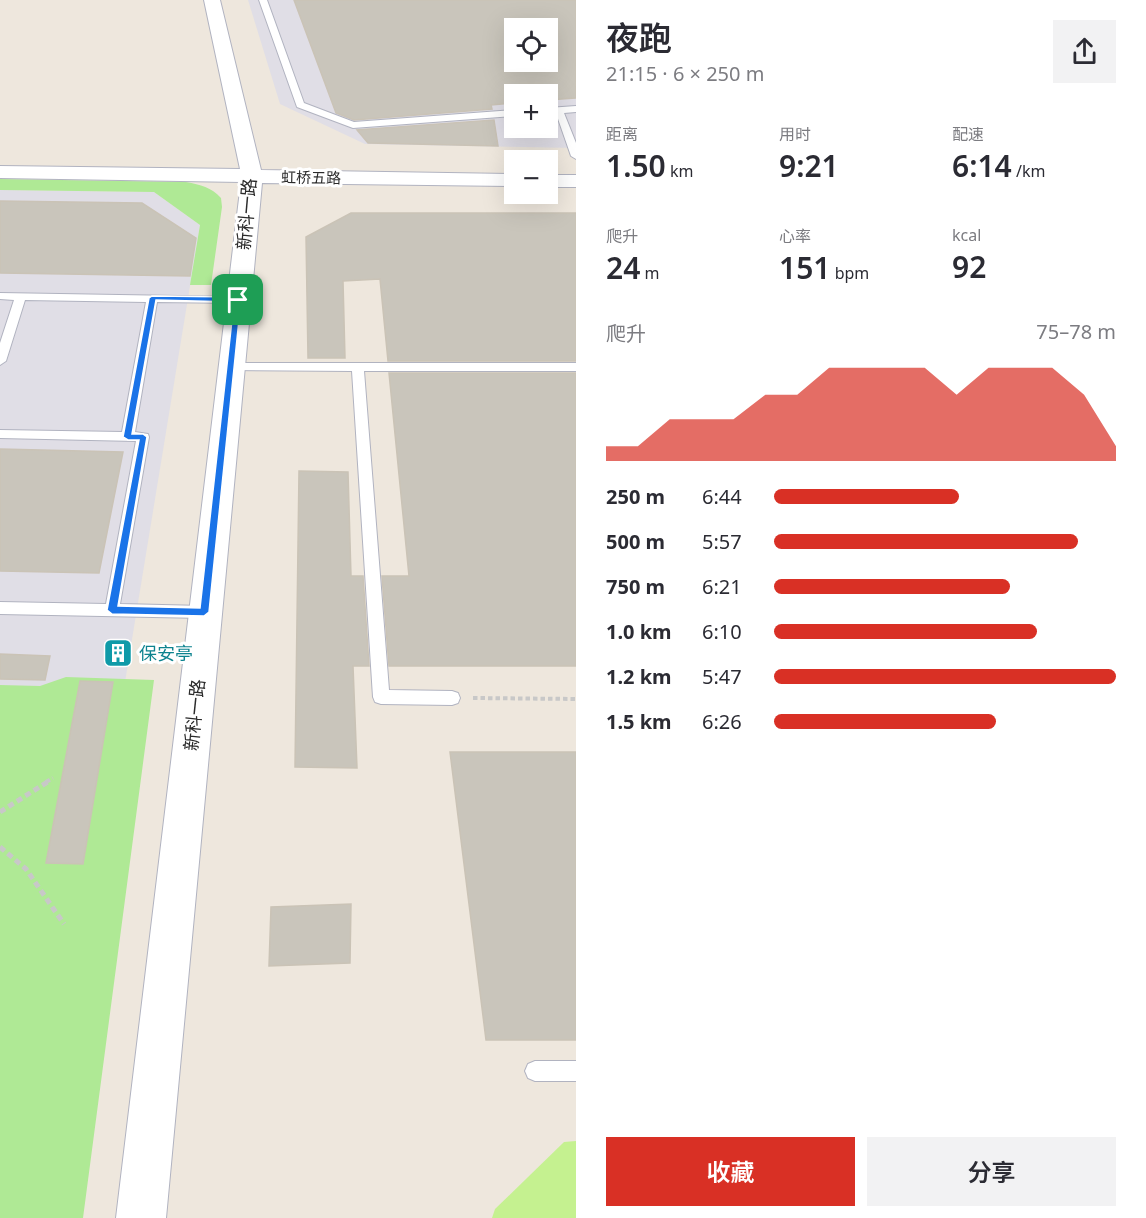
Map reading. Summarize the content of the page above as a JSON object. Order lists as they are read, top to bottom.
{
  "streets": {
    "street": ["虹桥五路", "新科一路"]
  },
  "crossings": [
    ["虹桥五路", "新科一路"]
  ],
  "places": {
    "building": ["保安亭"]
  },
  "page": {
    "heading": ["夜跑", "21:15 · 6 × 250 m"],
    "map_buttons": ["+", "−"],
    "stats": [
      ["距离", "1.50 km"],
      ["用时", "9:21"],
      ["配速", "6:14 /km"],
      ["爬升", "24 m"],
      ["心率", "151 bpm"],
      ["kcal", "92"]
    ],
    "chart": ["爬升", "75–78 m"],
    "list": [
      {
        "name": "250 m",
        "note": "6:44"
      },
      {
        "name": "500 m",
        "note": "5:57"
      },
      {
        "name": "750 m",
        "note": "6:21"
      },
      {
        "name": "1.0 km",
        "note": "6:10"
      },
      {
        "name": "1.2 km",
        "note": "5:47"
      },
      {
        "name": "1.5 km",
        "note": "6:26"
      }
    ],
    "buttons": ["收藏", "分享"]
  }
}
